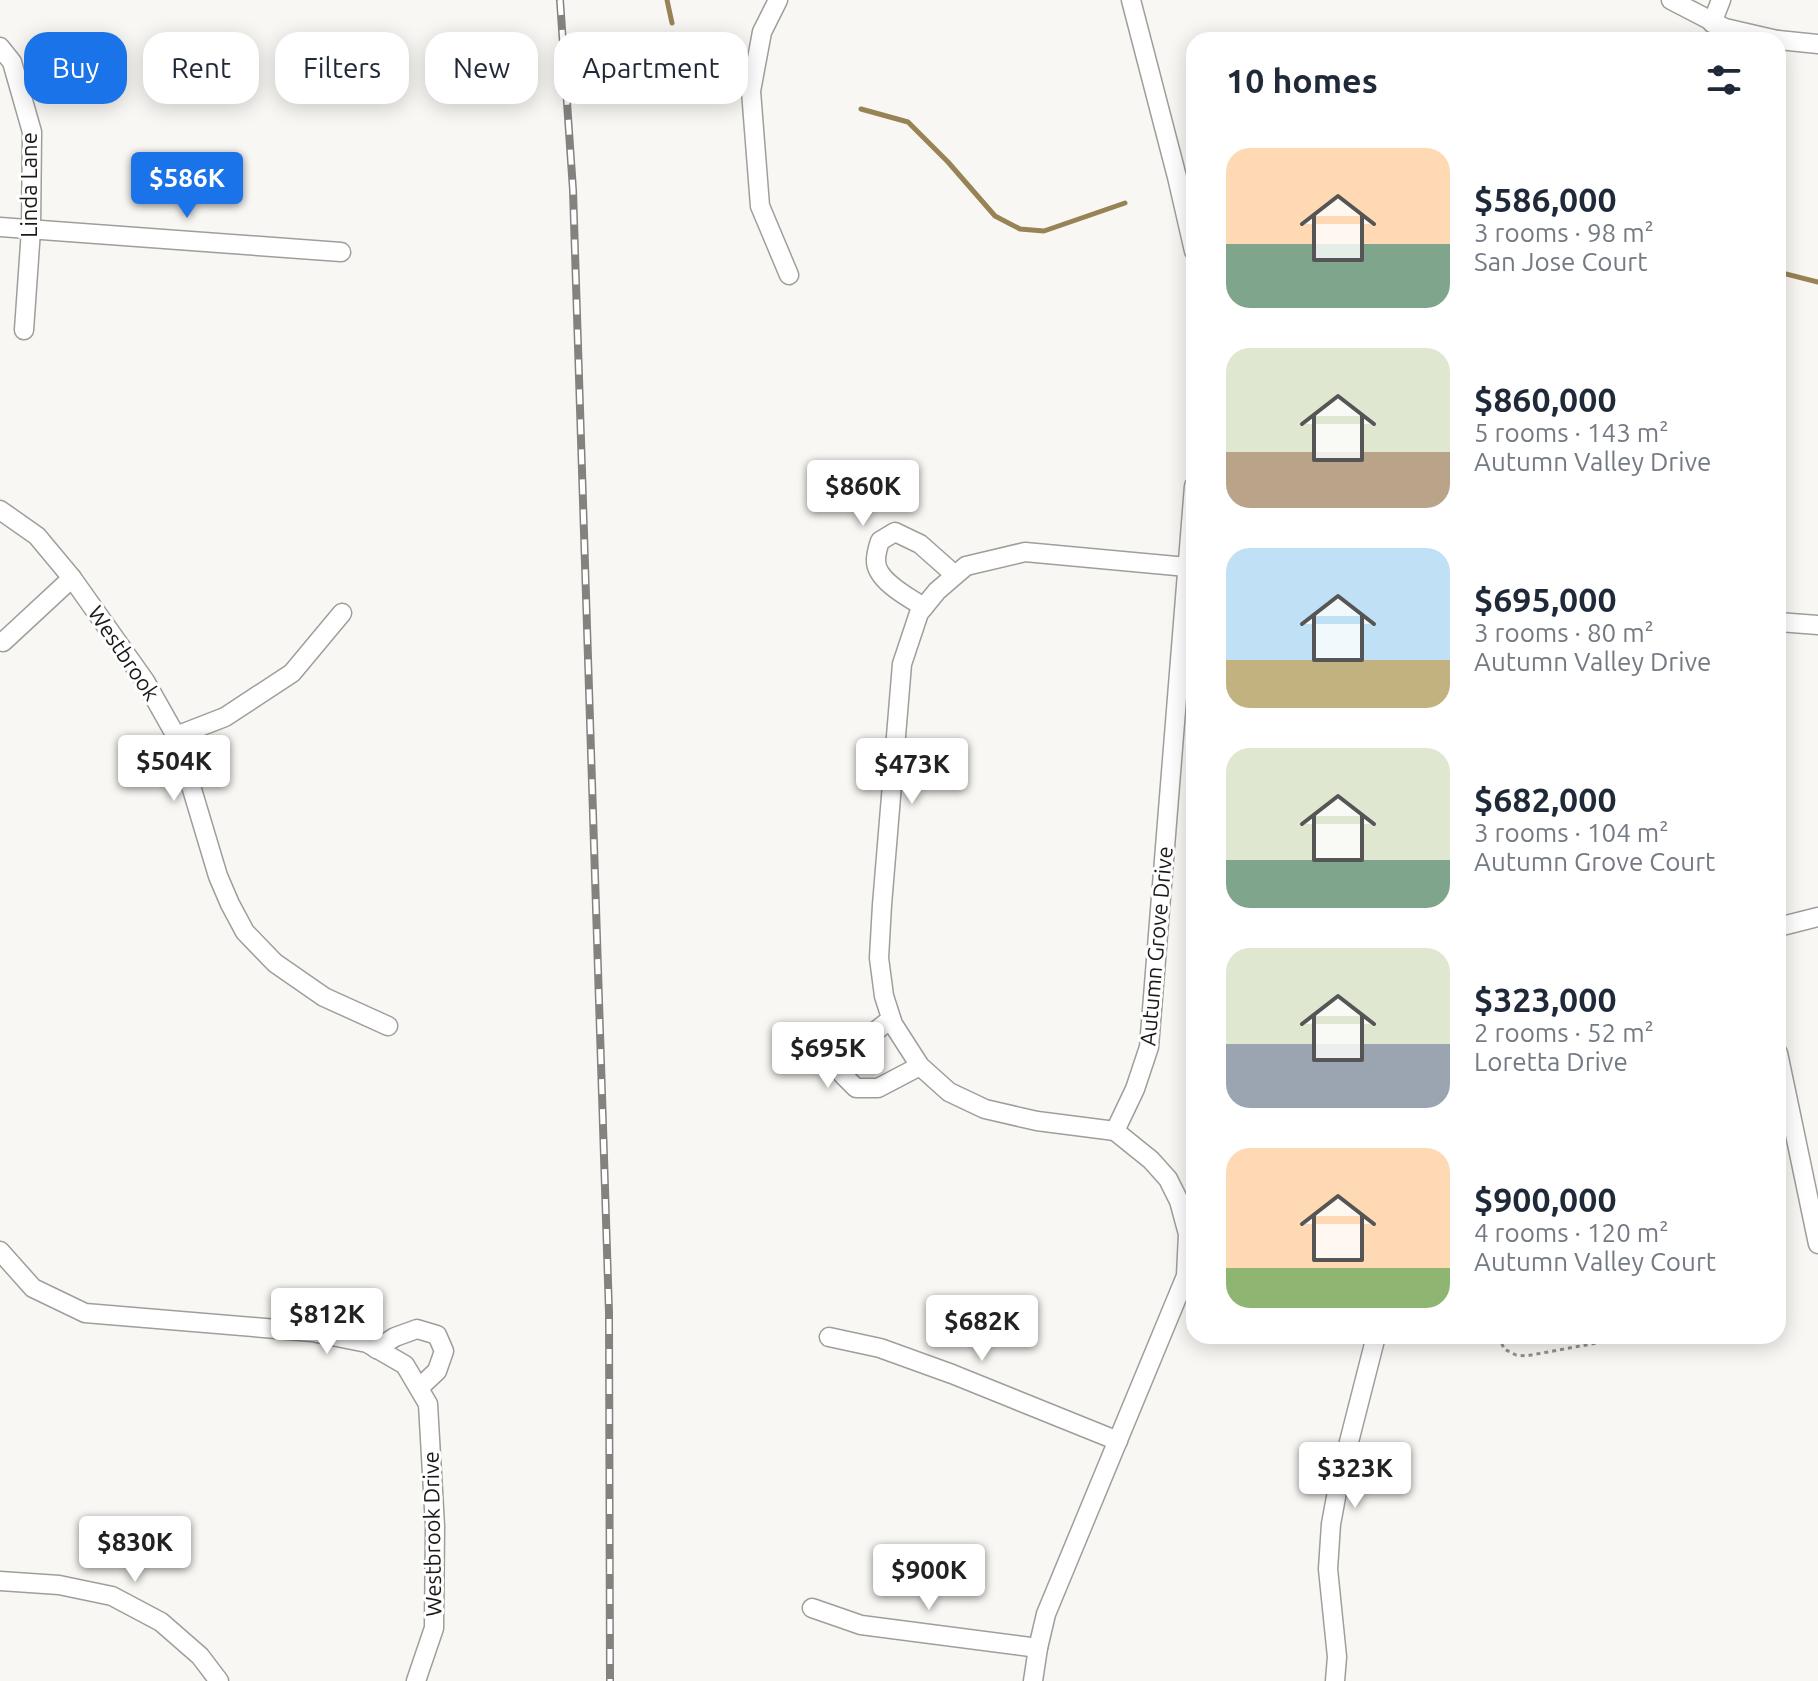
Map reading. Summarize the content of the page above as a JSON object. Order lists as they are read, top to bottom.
{
  "streets": {
    "street": [
      "Linda Lane",
      "Westbrook",
      "Autumn Grove Drive",
      "Westbrook Drive"
    ]
  },
  "page": {
    "chip": [
      "Buy",
      "Rent",
      "Filters",
      "New",
      "Apartment"
    ],
    "heading": "10 homes",
    "list": [
      {
        "name": "$586,000",
        "note": "3 rooms · 98 m² · San Jose Court"
      },
      {
        "name": "$860,000",
        "note": "5 rooms · 143 m² · Autumn Valley Drive"
      },
      {
        "name": "$695,000",
        "note": "3 rooms · 80 m² · Autumn Valley Drive"
      },
      {
        "name": "$682,000",
        "note": "3 rooms · 104 m² · Autumn Grove Court"
      },
      {
        "name": "$323,000",
        "note": "2 rooms · 52 m² · Loretta Drive"
      },
      {
        "name": "$900,000",
        "note": "4 rooms · 120 m² · Autumn Valley Court"
      }
    ],
    "price": [
      "$586K",
      "$860K",
      "$504K",
      "$473K",
      "$695K",
      "$812K",
      "$682K",
      "$323K",
      "$830K",
      "$900K"
    ]
  }
}
